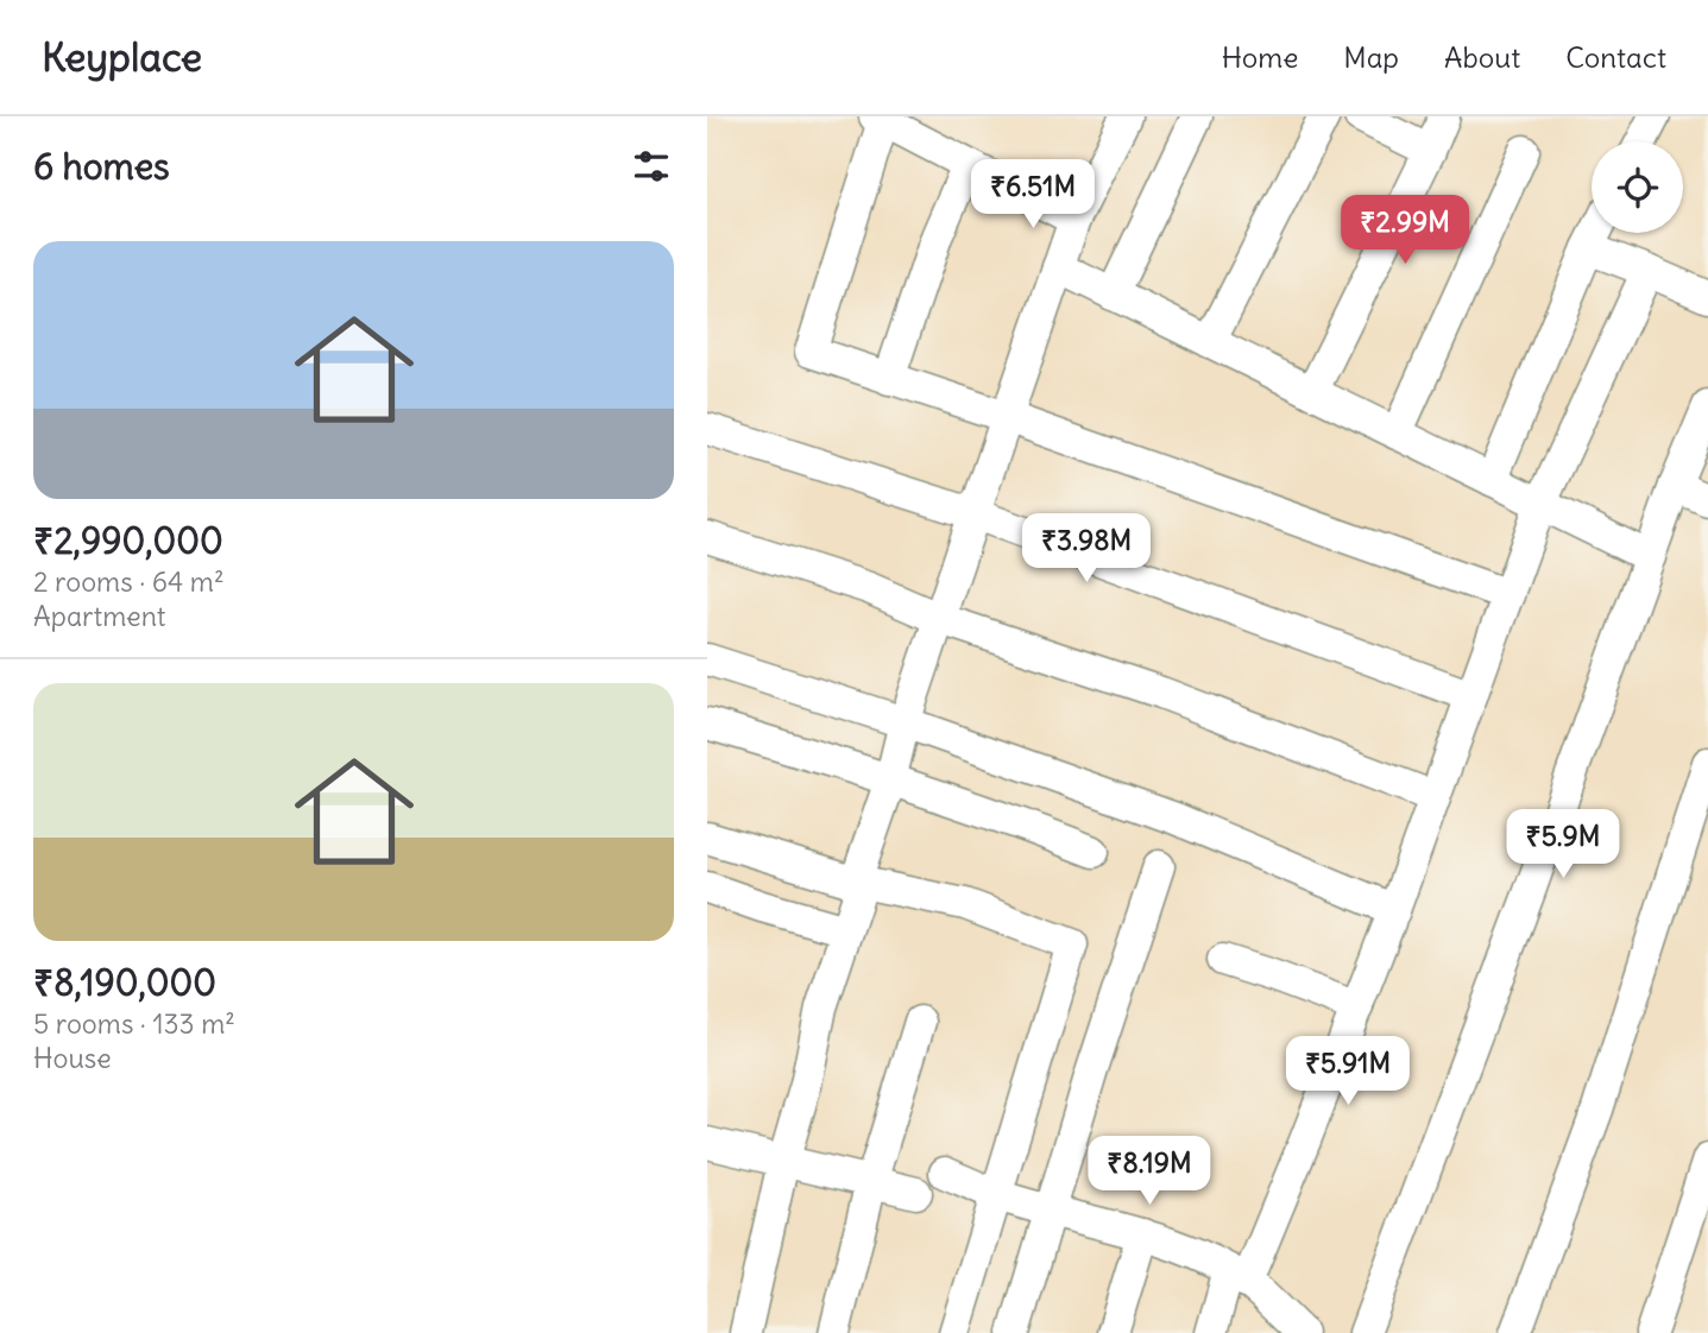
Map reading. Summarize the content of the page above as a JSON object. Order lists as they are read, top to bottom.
{
  "page": {
    "header": "Keyplace",
    "nav": [
      "Home",
      "Map",
      "About",
      "Contact"
    ],
    "heading": "6 homes",
    "price": [
      "₹6.51M",
      "₹2.99M",
      "₹3.98M",
      "₹5.9M",
      "₹5.91M",
      "₹8.19M"
    ],
    "list": [
      {
        "name": "₹2,990,000",
        "note": "2 rooms · 64 m² · Apartment"
      },
      {
        "name": "₹8,190,000",
        "note": "5 rooms · 133 m² · House"
      }
    ]
  }
}
